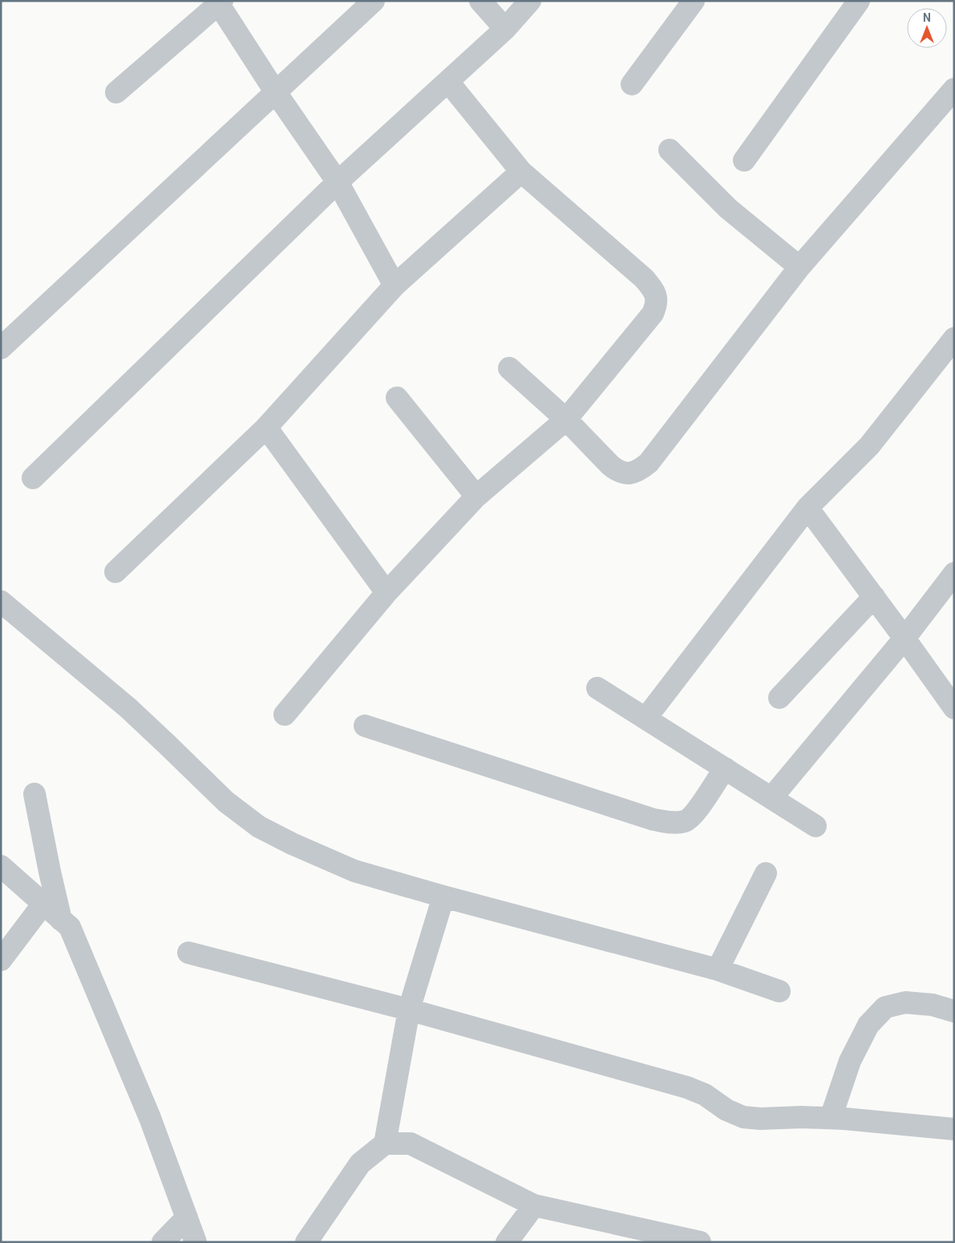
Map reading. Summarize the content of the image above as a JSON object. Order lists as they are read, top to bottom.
{
  "north": "top"
}
